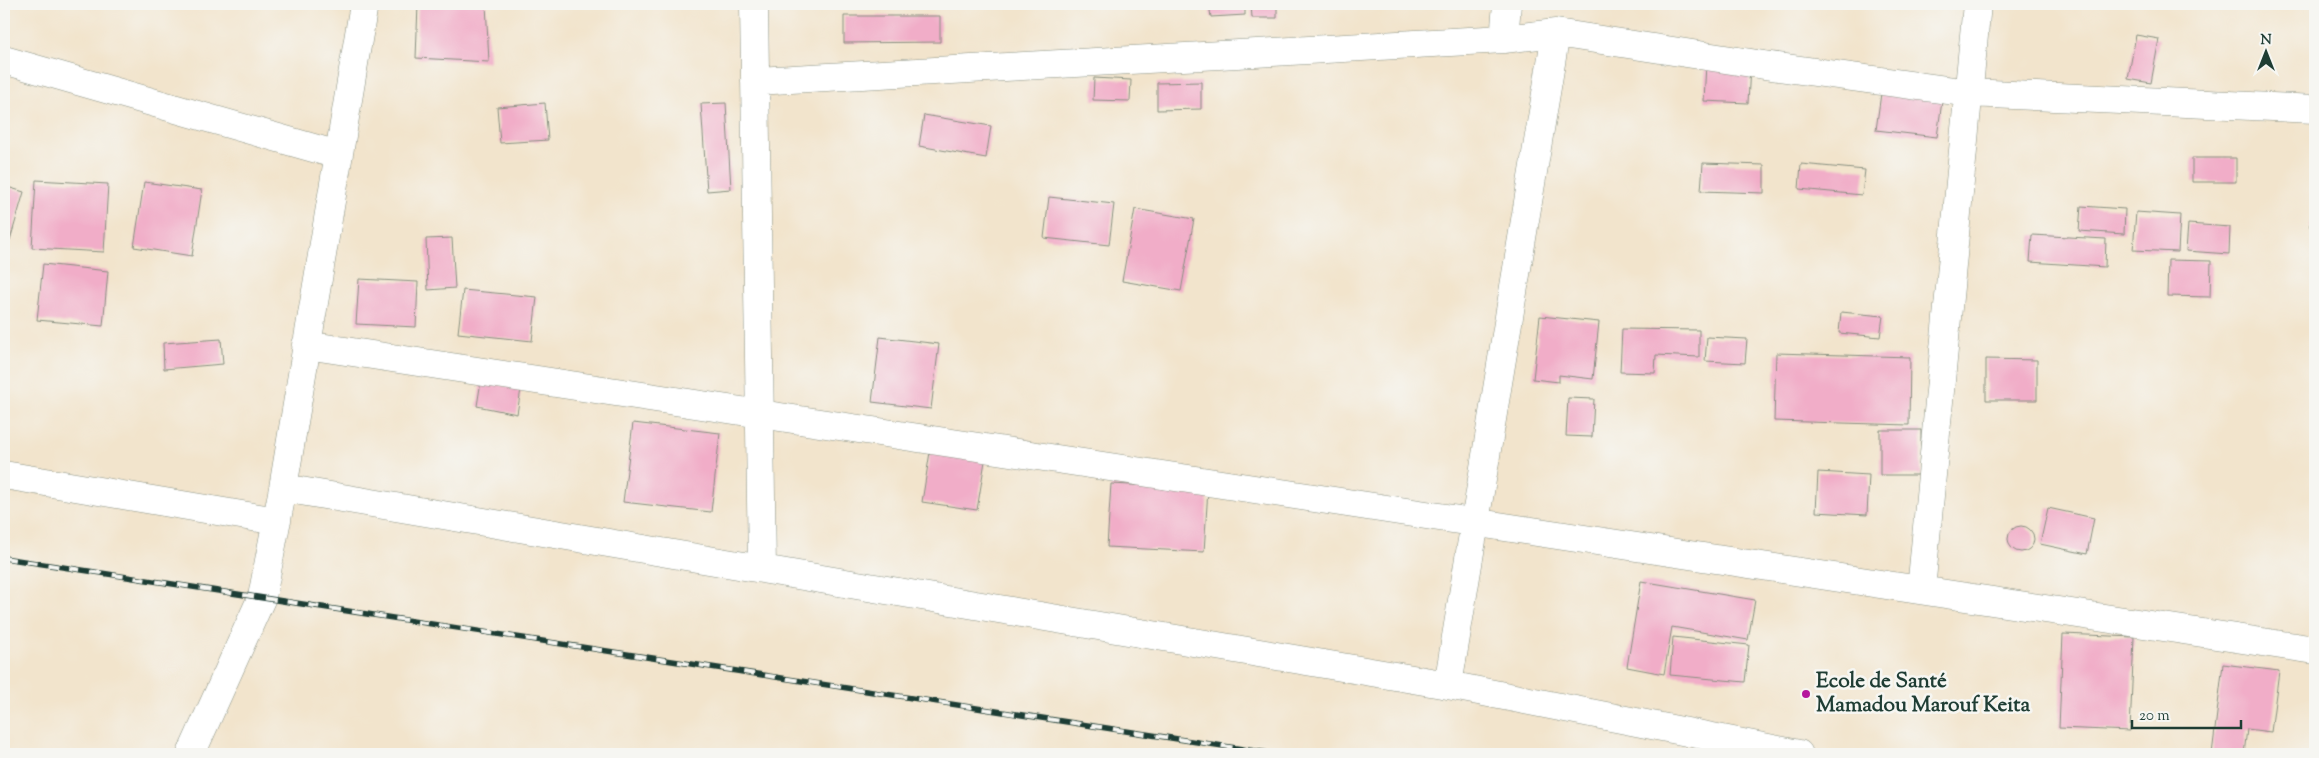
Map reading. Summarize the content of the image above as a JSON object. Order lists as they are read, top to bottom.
{
  "places": ["Ecole de Santé Mamadou Marouf Keita"],
  "scale_bar": "20 m",
  "north": "top"
}
